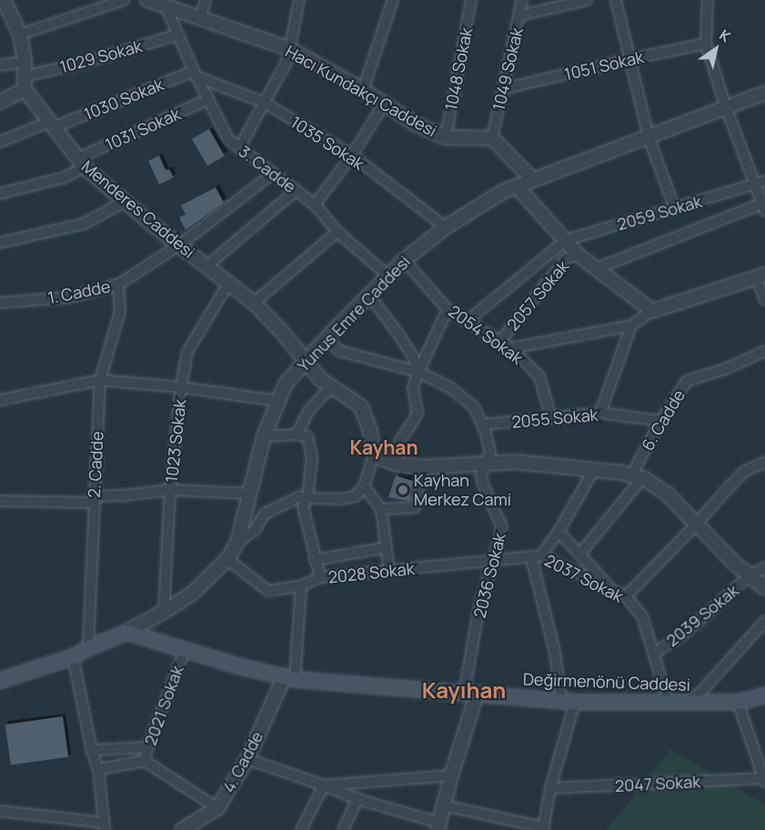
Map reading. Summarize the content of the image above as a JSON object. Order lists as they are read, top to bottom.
{
  "streets": {
    "main road": ["Değirmenönü Caddesi"],
    "street": [
      "1029 Sokak",
      "1051 Sokak",
      "1048 Sokak",
      "1049 Sokak",
      "Hacı Kundakçı Caddesi",
      "1030 Sokak",
      "1031 Sokak",
      "1035 Sokak",
      "3. Cadde",
      "Menderes Caddesi",
      "2059 Sokak",
      "1. Cadde",
      "2057 Sokak",
      "Yunus Emre Caddesi",
      "2054 Sokak",
      "2055 Sokak",
      "6. Cadde",
      "1023 Sokak",
      "2. Cadde",
      "2028 Sokak",
      "2036 Sokak",
      "2037 Sokak",
      "2039 Sokak",
      "2021 Sokak",
      "4. Cadde",
      "2047 Sokak"
    ]
  },
  "crossings": [
    ["1029 Sokak", "3. Cadde"],
    ["1029 Sokak", "Menderes Caddesi"],
    ["1051 Sokak", "1049 Sokak"],
    ["1048 Sokak", "Hacı Kundakçı Caddesi"],
    ["1049 Sokak", "Hacı Kundakçı Caddesi"],
    ["Hacı Kundakçı Caddesi", "3. Cadde"],
    ["1030 Sokak", "1035 Sokak"],
    ["1030 Sokak", "3. Cadde"],
    ["1030 Sokak", "Menderes Caddesi"],
    ["1031 Sokak", "3. Cadde"],
    ["1031 Sokak", "Menderes Caddesi"],
    ["1035 Sokak", "3. Cadde"],
    ["1035 Sokak", "Yunus Emre Caddesi"],
    ["3. Cadde", "1. Cadde"],
    ["3. Cadde", "Yunus Emre Caddesi"],
    ["Menderes Caddesi", "1. Cadde"],
    ["Menderes Caddesi", "Yunus Emre Caddesi"],
    ["Menderes Caddesi", "1023 Sokak"],
    ["1. Cadde", "2. Cadde"],
    ["2057 Sokak", "2054 Sokak"],
    ["Yunus Emre Caddesi", "2054 Sokak"],
    ["Yunus Emre Caddesi", "1023 Sokak"],
    ["Yunus Emre Caddesi", "2028 Sokak"],
    ["Yunus Emre Caddesi", "Değirmenönü Caddesi"],
    ["2054 Sokak", "2055 Sokak"],
    ["2055 Sokak", "6. Cadde"],
    ["2055 Sokak", "2036 Sokak"],
    ["2028 Sokak", "2036 Sokak"],
    ["2028 Sokak", "2037 Sokak"],
    ["2036 Sokak", "2037 Sokak"],
    ["2036 Sokak", "Değirmenönü Caddesi"],
    ["2037 Sokak", "2039 Sokak"],
    ["2037 Sokak", "Değirmenönü Caddesi"],
    ["Değirmenönü Caddesi", "2021 Sokak"],
    ["Değirmenönü Caddesi", "4. Cadde"]
  ],
  "districts": ["Kayhan", "Kayıhan"],
  "places": ["Kayhan Merkez Cami"],
  "north": "top right"
}
